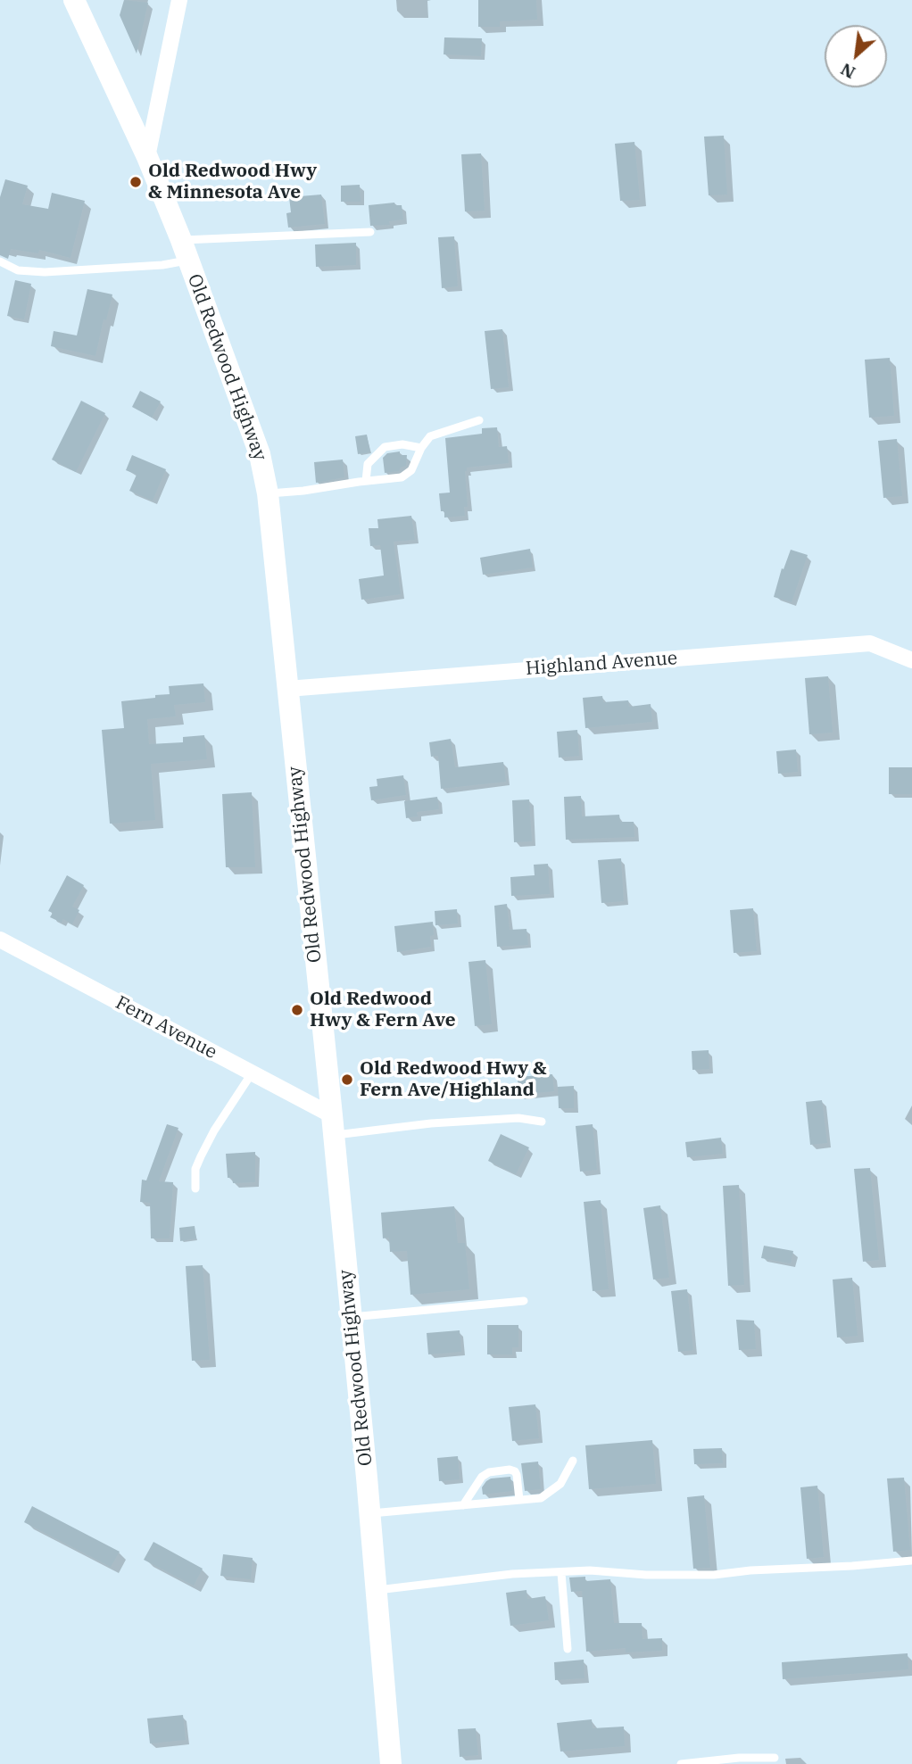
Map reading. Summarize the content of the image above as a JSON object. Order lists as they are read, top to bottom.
{
  "streets": {
    "main road": ["Old Redwood Highway"],
    "street": ["Highland Avenue", "Fern Avenue"]
  },
  "crossings": [
    ["Old Redwood Highway", "Highland Avenue"],
    ["Old Redwood Highway", "Fern Avenue"]
  ],
  "places": ["Old Redwood Hwy & Minnesota Ave", "Old Redwood Hwy & Fern Ave", "Old Redwood Hwy & Fern Ave/Highland"],
  "north": "bottom left"
}
